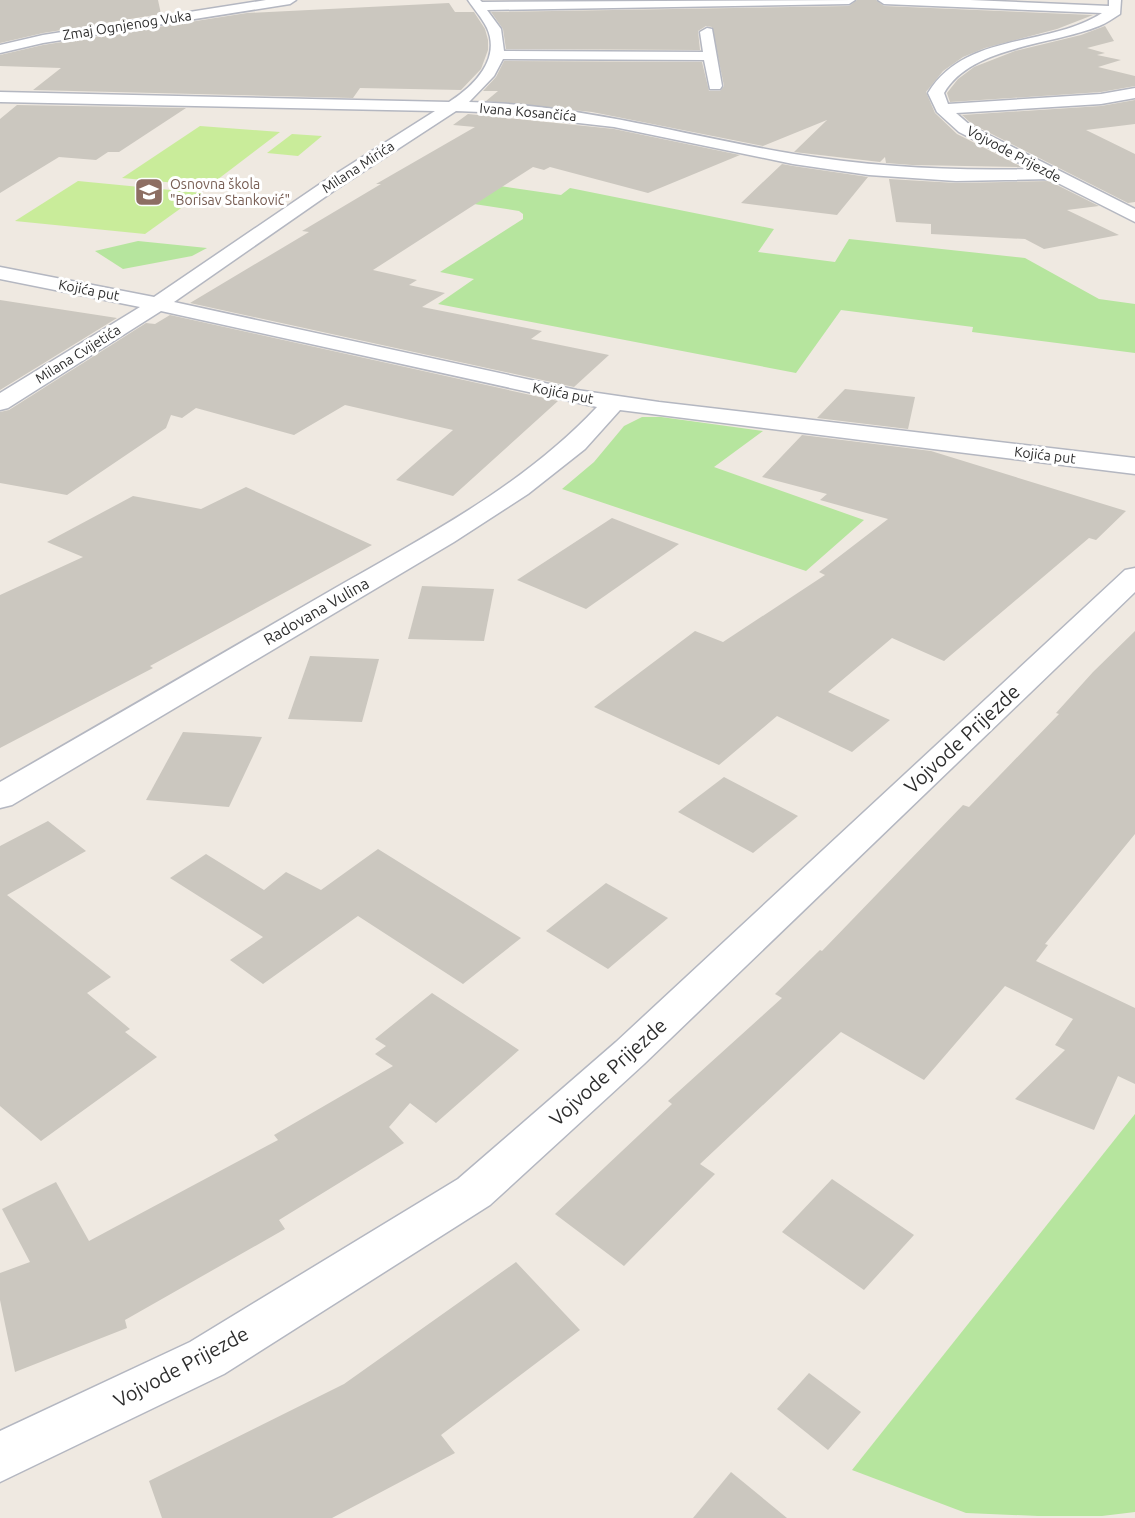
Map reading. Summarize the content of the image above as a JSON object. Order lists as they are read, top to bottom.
{
  "streets": {
    "street": [
      "Zmaj Ognjenog Vuka",
      "Ivana Kosančića",
      "Vojvode Prijezde",
      "Milana Mirića",
      "Kojića put",
      "Milana Cvijetića",
      "Radovana Vulina"
    ]
  },
  "crossings": [
    ["Ivana Kosančića", "Vojvode Prijezde"],
    ["Ivana Kosančića", "Milana Mirića"],
    ["Milana Mirića", "Kojića put"],
    ["Milana Mirića", "Milana Cvijetića"],
    ["Kojića put", "Milana Cvijetića"],
    ["Kojića put", "Radovana Vulina"]
  ],
  "places": {
    "school or university": ["Osnovna škola \"Borisav Stanković\""]
  }
}
